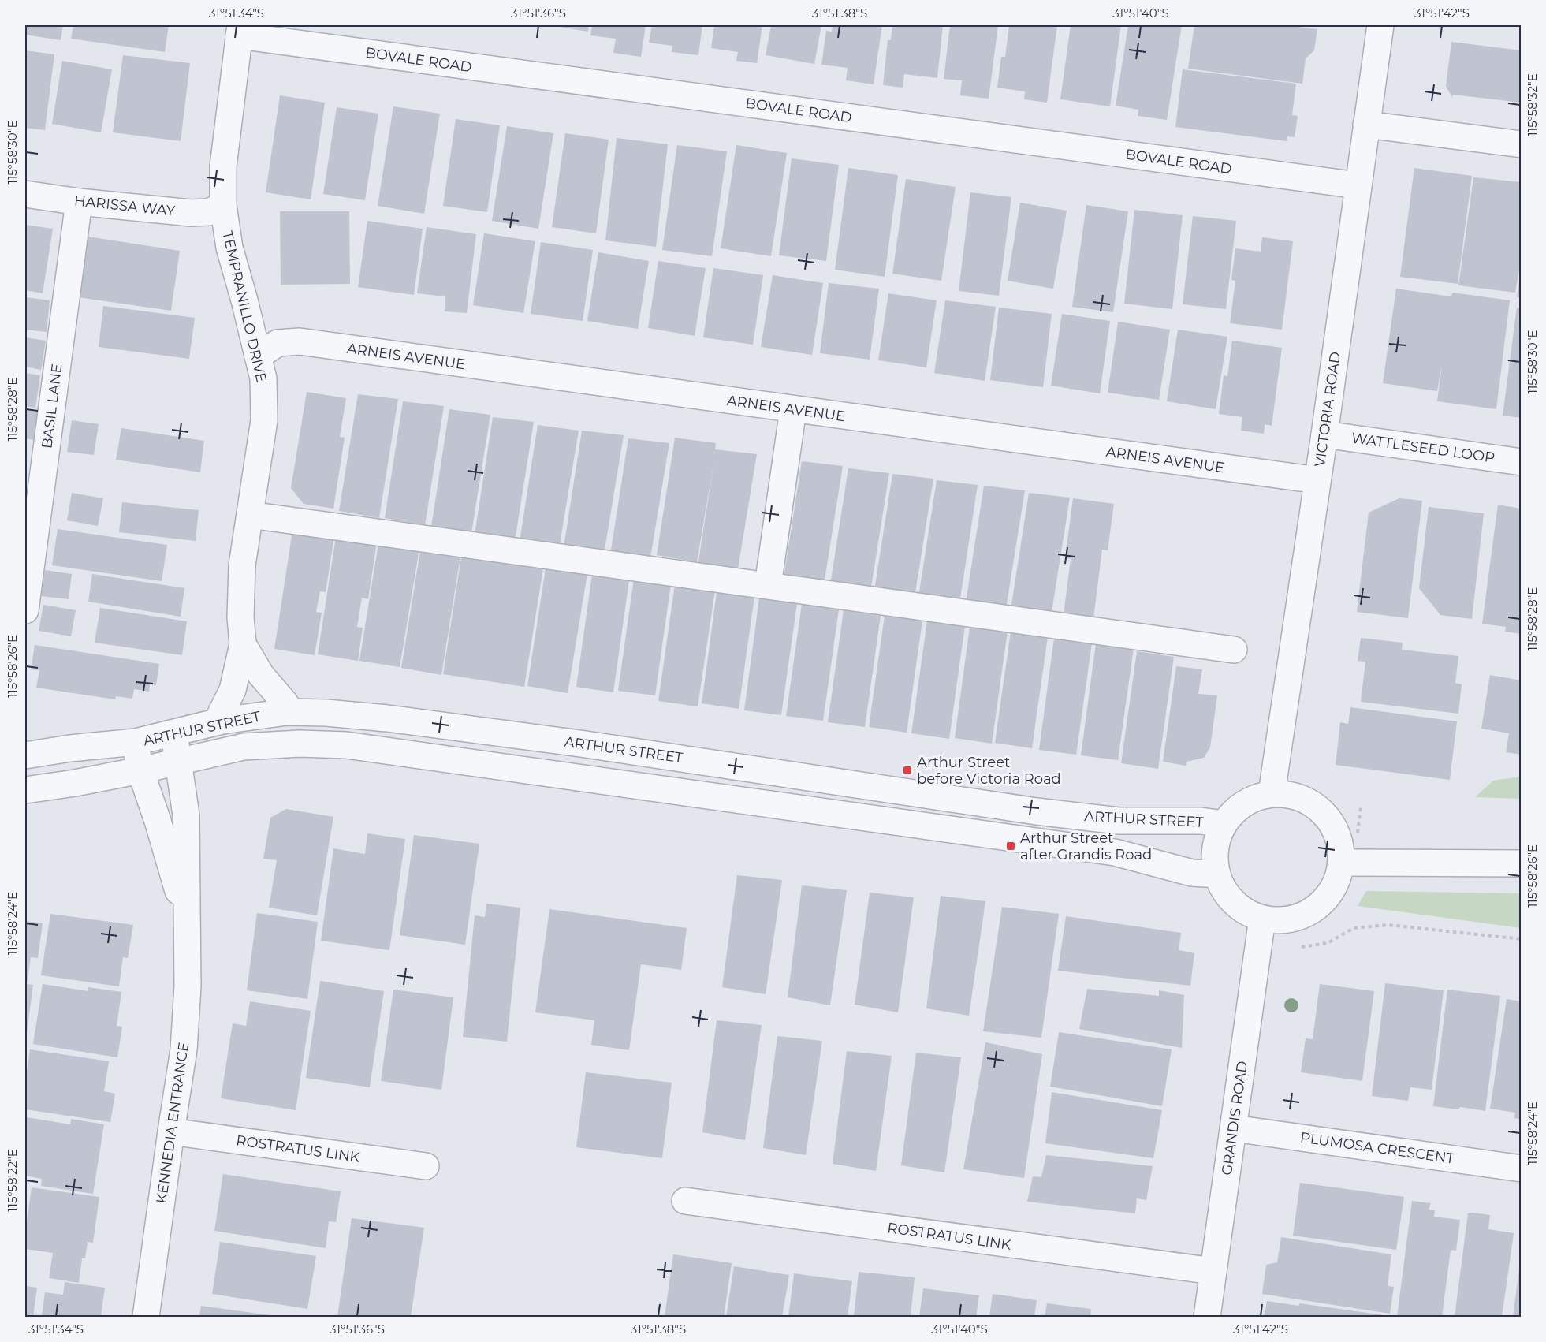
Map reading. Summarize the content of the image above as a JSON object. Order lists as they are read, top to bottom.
{
  "streets": {
    "street": [
      "BOVALE ROAD",
      "HARISSA WAY",
      "TEMPRANILLO DRIVE",
      "ARNEIS AVENUE",
      "BASIL LANE",
      "VICTORIA ROAD",
      "WATTLESEED LOOP",
      "ARTHUR STREET",
      "GRANDIS ROAD",
      "KENNEDIA ENTRANCE",
      "PLUMOSA CRESCENT",
      "ROSTRATUS LINK"
    ]
  },
  "crossings": [
    ["BOVALE ROAD", "TEMPRANILLO DRIVE"],
    ["BOVALE ROAD", "VICTORIA ROAD"],
    ["HARISSA WAY", "TEMPRANILLO DRIVE"],
    ["HARISSA WAY", "BASIL LANE"],
    ["TEMPRANILLO DRIVE", "ARNEIS AVENUE"],
    ["TEMPRANILLO DRIVE", "ARTHUR STREET"],
    ["ARNEIS AVENUE", "VICTORIA ROAD"],
    ["VICTORIA ROAD", "WATTLESEED LOOP"],
    ["VICTORIA ROAD", "ARTHUR STREET"],
    ["VICTORIA ROAD", "GRANDIS ROAD"],
    ["ARTHUR STREET", "GRANDIS ROAD"],
    ["ARTHUR STREET", "KENNEDIA ENTRANCE"],
    ["GRANDIS ROAD", "PLUMOSA CRESCENT"],
    ["GRANDIS ROAD", "ROSTRATUS LINK"],
    ["KENNEDIA ENTRANCE", "ROSTRATUS LINK"]
  ],
  "places": {
    "transit": ["Arthur Street before Victoria Road", "Arthur Street after Grandis Road"]
  },
  "coordinates": [
    "31°51'34\"S",
    "31°51'36\"S",
    "31°51'38\"S",
    "31°51'40\"S",
    "31°51'42\"S",
    "115°58'32\"E",
    "115°58'30\"E",
    "115°58'28\"E",
    "115°58'26\"E",
    "115°58'24\"E",
    "115°58'22\"E"
  ]
}
